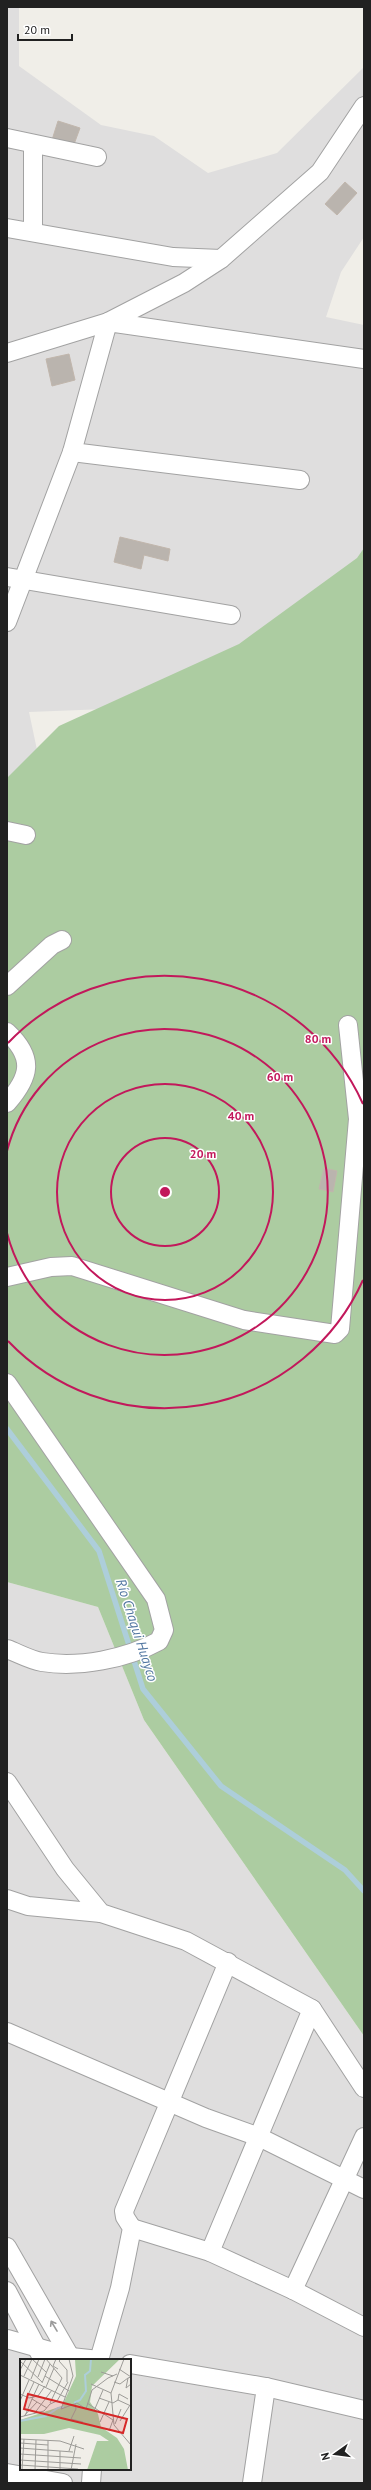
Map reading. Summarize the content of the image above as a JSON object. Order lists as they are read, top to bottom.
{
  "water": ["Río Chaqui Huayco"],
  "scale_bar": "20 m",
  "north": "left",
  "rings": [
    "80 m",
    "60 m",
    "40 m",
    "20 m"
  ]
}
